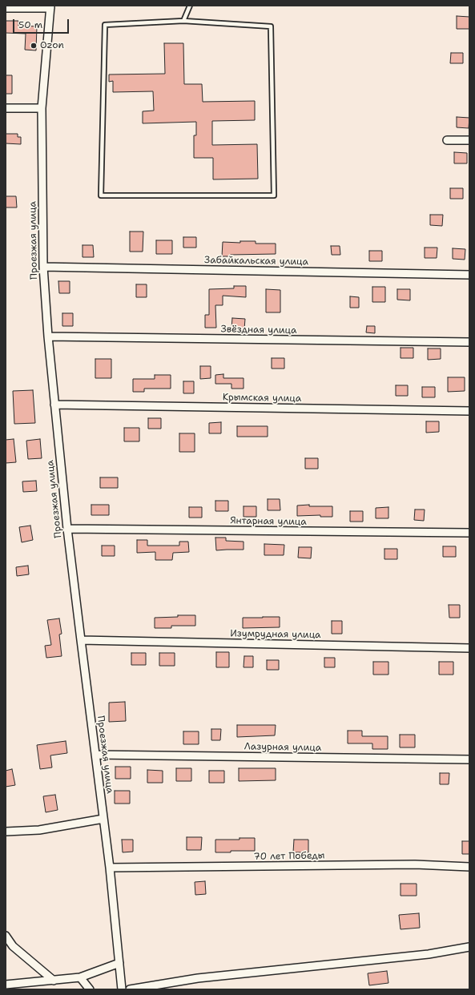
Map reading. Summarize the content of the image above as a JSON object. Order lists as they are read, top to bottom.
{
  "streets": {
    "street": [
      "Проезжая улица",
      "Забайкальская улица",
      "Звёздная улица",
      "Крымская улица",
      "Янтарная улица",
      "Изумрудная улица",
      "Лазурная улица",
      "70 лет Победы"
    ]
  },
  "crossings": [
    ["Проезжая улица", "Забайкальская улица"],
    ["Проезжая улица", "Звёздная улица"],
    ["Проезжая улица", "Крымская улица"],
    ["Проезжая улица", "Янтарная улица"],
    ["Проезжая улица", "Изумрудная улица"],
    ["Проезжая улица", "Лазурная улица"],
    ["Проезжая улица", "70 лет Победы"]
  ],
  "places": ["Ozon"],
  "scale_bar": "50 m"
}
